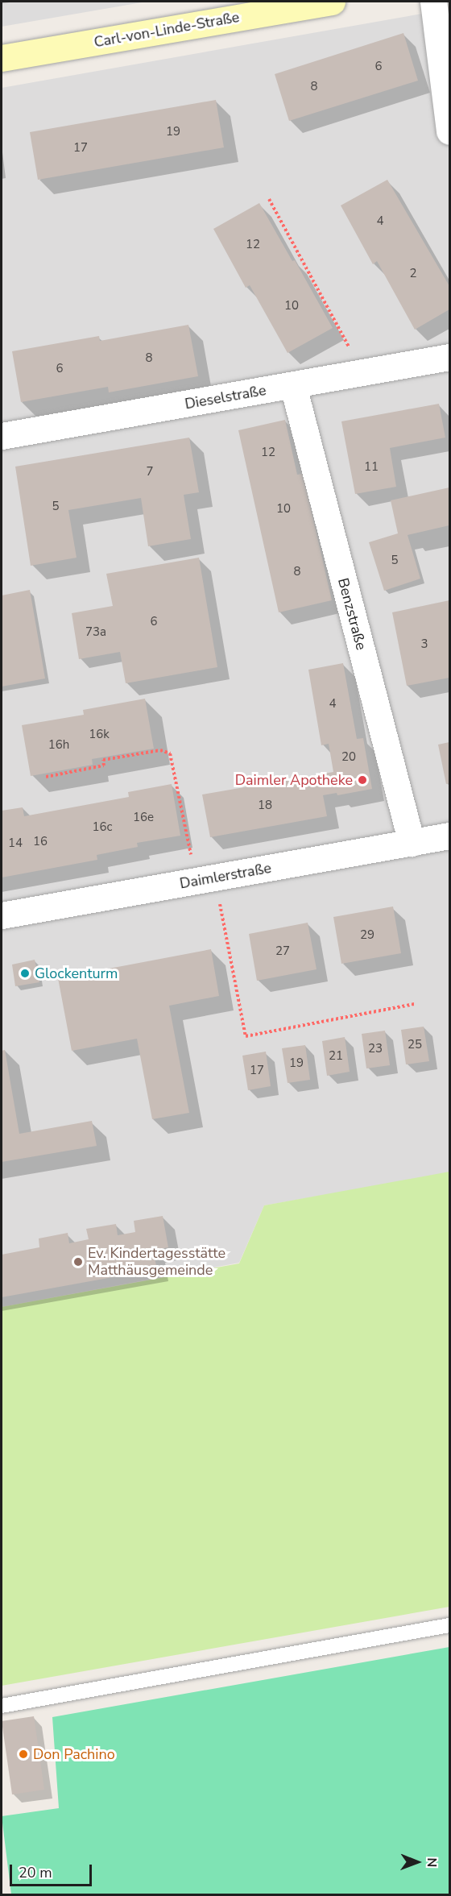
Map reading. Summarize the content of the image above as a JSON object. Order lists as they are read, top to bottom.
{
  "streets": {
    "street": [
      "Carl-von-Linde-Straße",
      "Dieselstraße",
      "Benzstraße",
      "Daimlerstraße"
    ]
  },
  "crossings": [
    ["Dieselstraße", "Benzstraße"],
    ["Benzstraße", "Daimlerstraße"]
  ],
  "places": [
    "Daimler Apotheke",
    "Glockenturm",
    "Ev. Kindertagesstätte Matthäusgemeinde",
    "Don Pachino"
  ],
  "house_numbers": [
    "6",
    "8",
    "19",
    "17",
    "4",
    "12",
    "2",
    "10",
    "8",
    "6",
    "12",
    "11",
    "7",
    "5",
    "10",
    "5",
    "8",
    "6",
    "73a",
    "3",
    "4",
    "16k",
    "16h",
    "20",
    "18",
    "16e",
    "16c",
    "16",
    "14",
    "29",
    "27",
    "25",
    "23",
    "21",
    "19",
    "17"
  ],
  "scale_bar": "20 m",
  "north": "right"
}
